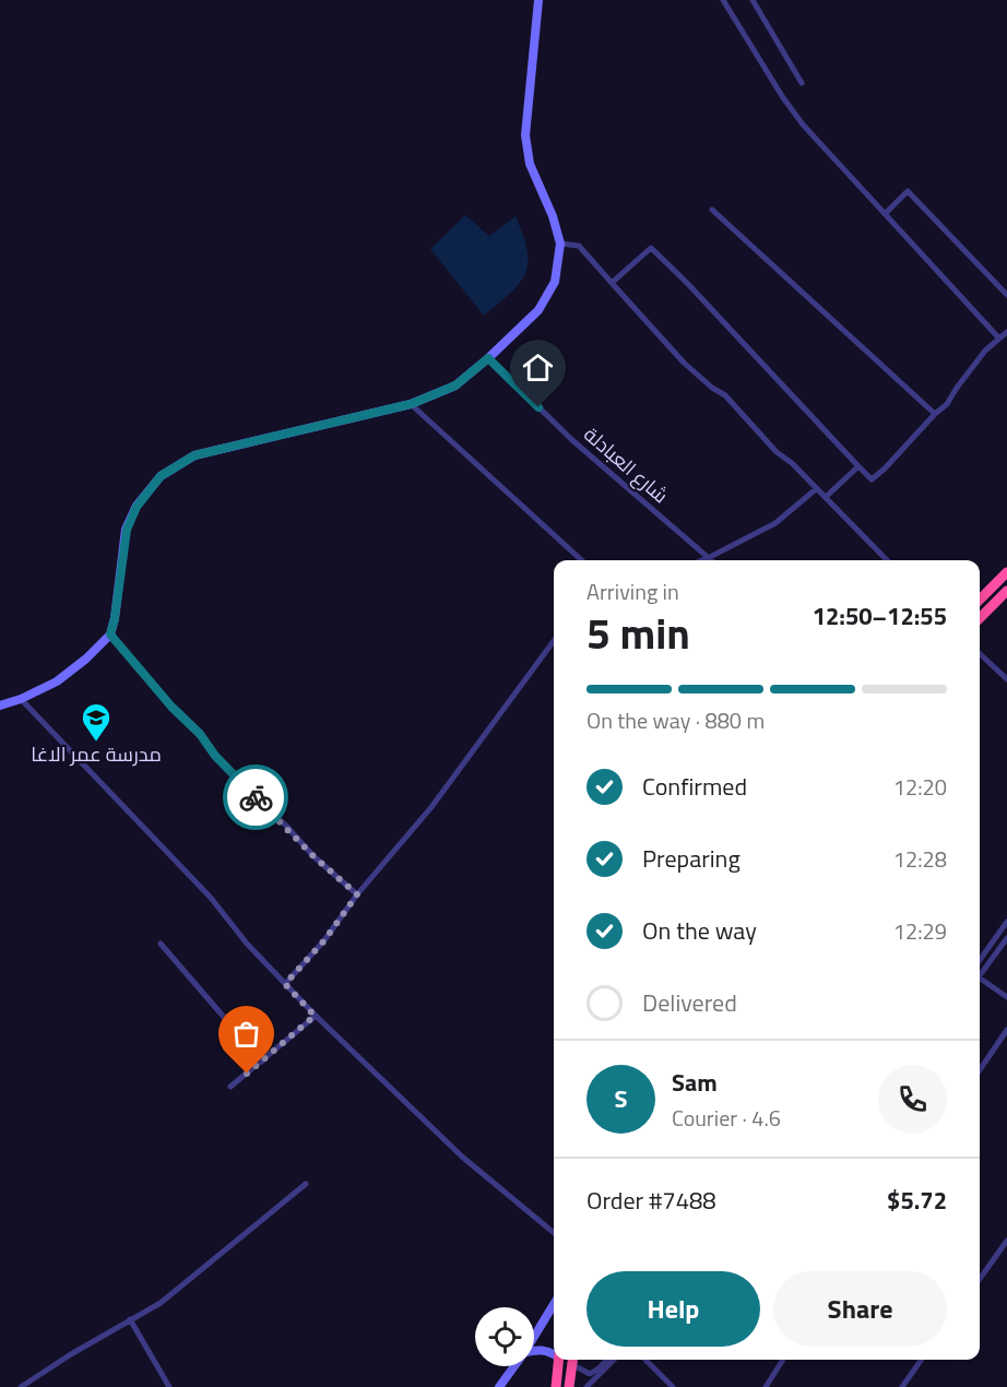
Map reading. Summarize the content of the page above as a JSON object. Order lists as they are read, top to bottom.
{
  "streets": {
    "street": ["شارع العبادلة"]
  },
  "places": {
    "school or university": ["مدرسة عمر الاغا"]
  },
  "page": {
    "heading": ["5 min", "Arriving in", "12:50–12:55"],
    "panel": [
      "Sam",
      "Courier · 4.6",
      "Order #7488",
      "$5.72"
    ],
    "bar": "On the way · 880 m",
    "list": [
      ["Confirmed", "12:20"],
      ["Preparing", "12:28"],
      ["On the way", "12:29"],
      "Delivered"
    ],
    "round": "S",
    "buttons": ["Help", "Share"]
  }
}
